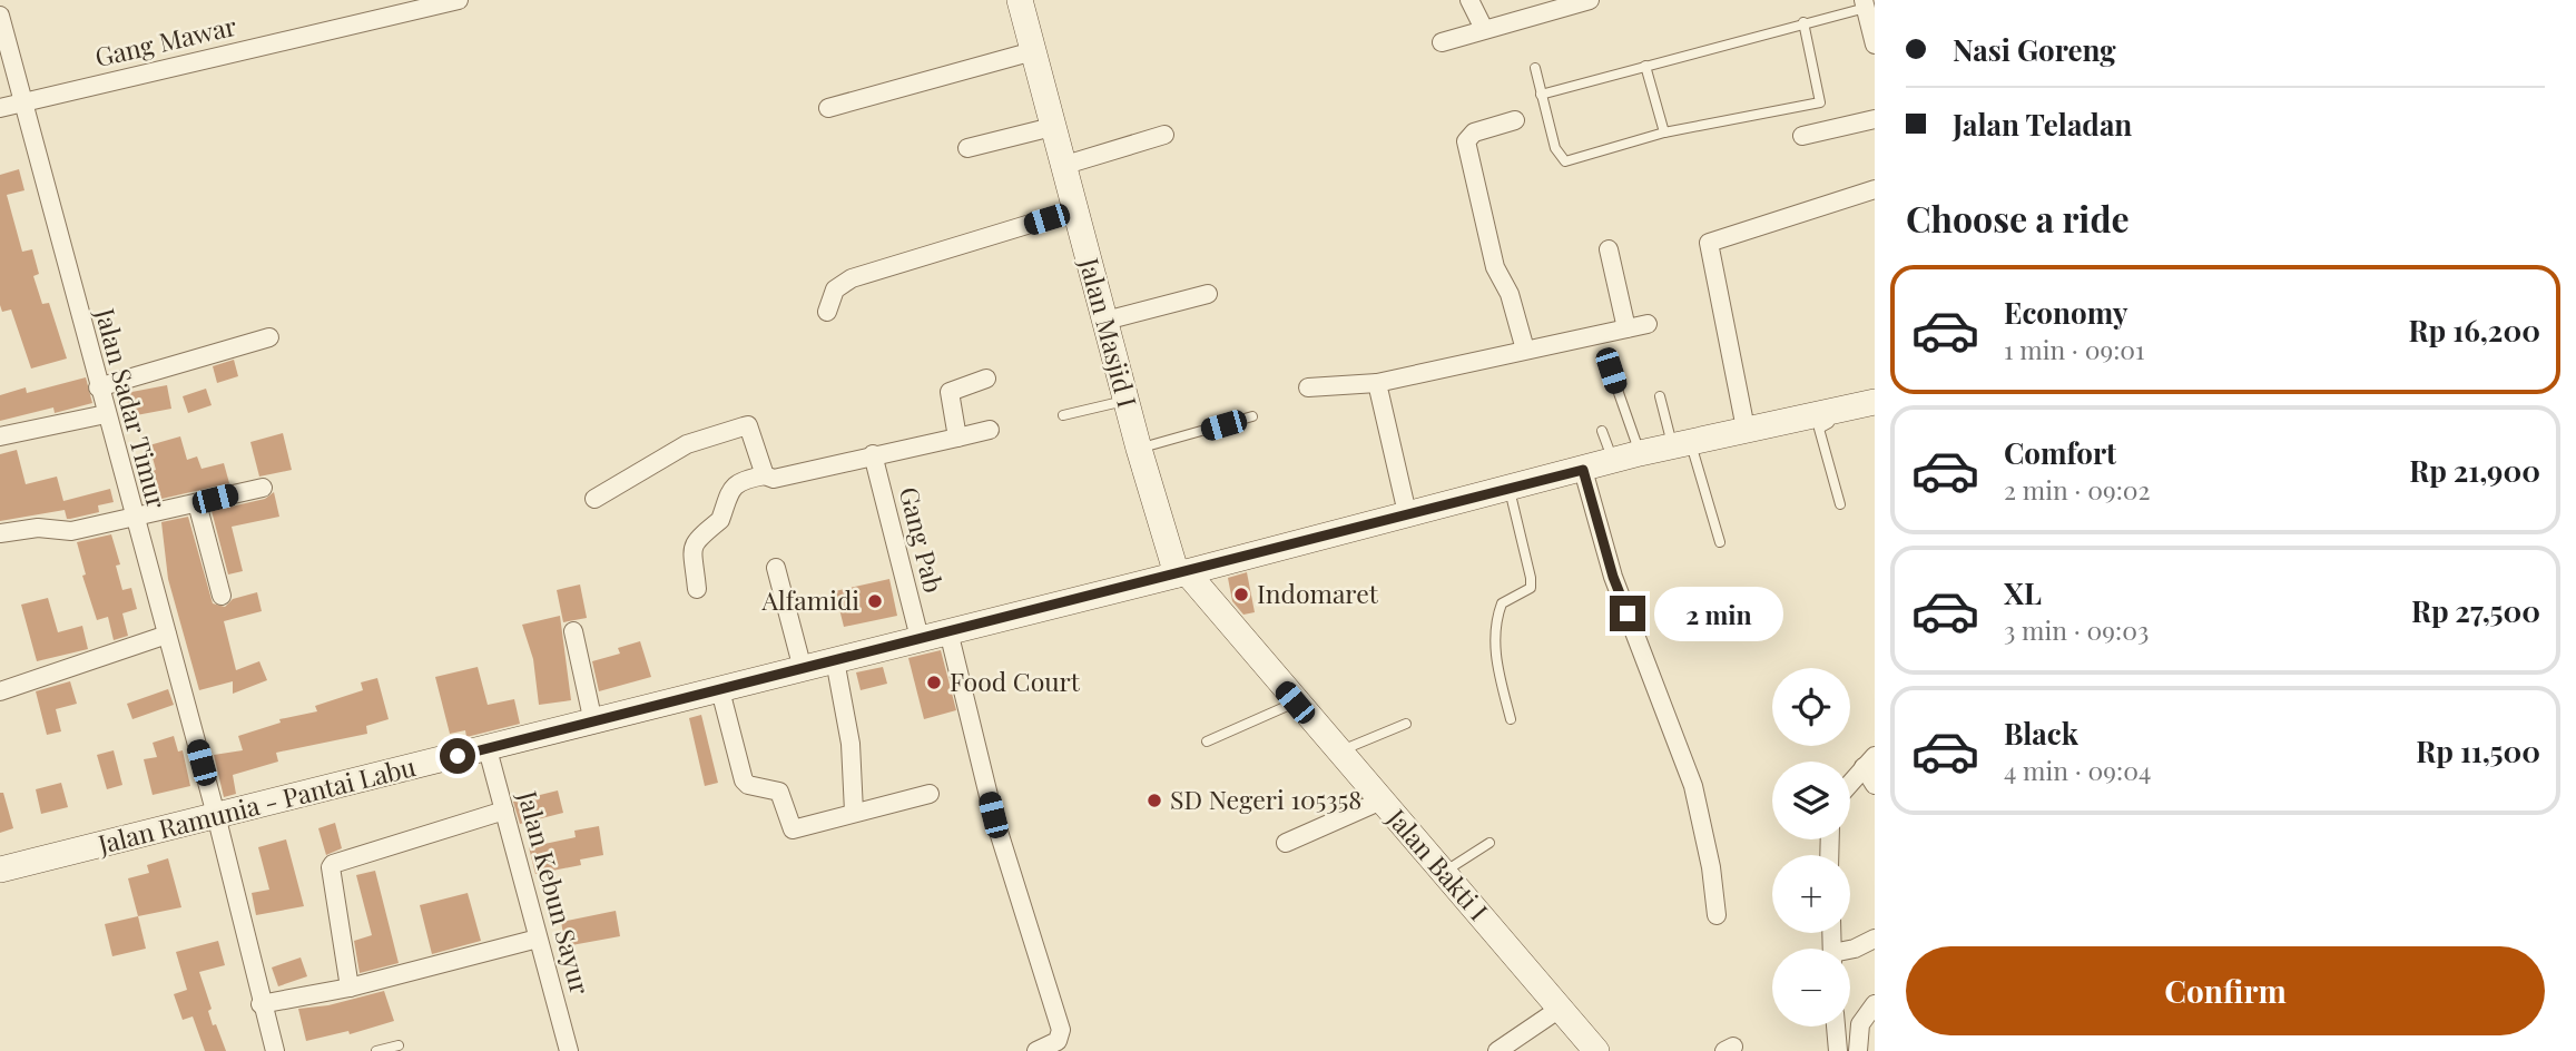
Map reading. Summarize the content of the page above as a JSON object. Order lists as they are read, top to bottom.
{
  "streets": {
    "main road": ["Jalan Masjid I", "Jalan Ramunia - Pantai Labu", "Jalan Bakti I"],
    "street": [
      "Gang Mawar",
      "Jalan Sadar Timur",
      "Gang Pab",
      "Jalan Kebun Sayur"
    ]
  },
  "crossings": [
    ["Gang Mawar", "Jalan Sadar Timur"],
    ["Jalan Masjid I", "Jalan Ramunia - Pantai Labu"],
    ["Jalan Masjid I", "Jalan Bakti I"],
    ["Jalan Sadar Timur", "Jalan Ramunia - Pantai Labu"],
    ["Gang Pab", "Jalan Ramunia - Pantai Labu"],
    ["Jalan Ramunia - Pantai Labu", "Jalan Bakti I"],
    ["Jalan Ramunia - Pantai Labu", "Jalan Kebun Sayur"]
  ],
  "places": [
    "Indomaret",
    "Alfamidi",
    "Food Court",
    "SD Negeri 105358"
  ],
  "page": {
    "banner": ["Nasi Goreng", "Jalan Teladan"],
    "heading": "Choose a ride",
    "list": [
      {
        "name": "Economy",
        "note": "1 min · 09:01",
        "value": "Rp 16,200"
      },
      {
        "name": "Comfort",
        "note": "2 min · 09:02",
        "value": "Rp 21,900"
      },
      {
        "name": "XL",
        "note": "3 min · 09:03",
        "value": "Rp 27,500"
      },
      {
        "name": "Black",
        "note": "4 min · 09:04",
        "value": "Rp 11,500"
      }
    ],
    "bubble": "2 min",
    "map_buttons": ["+", "−"],
    "buttons": "Confirm"
  }
}
